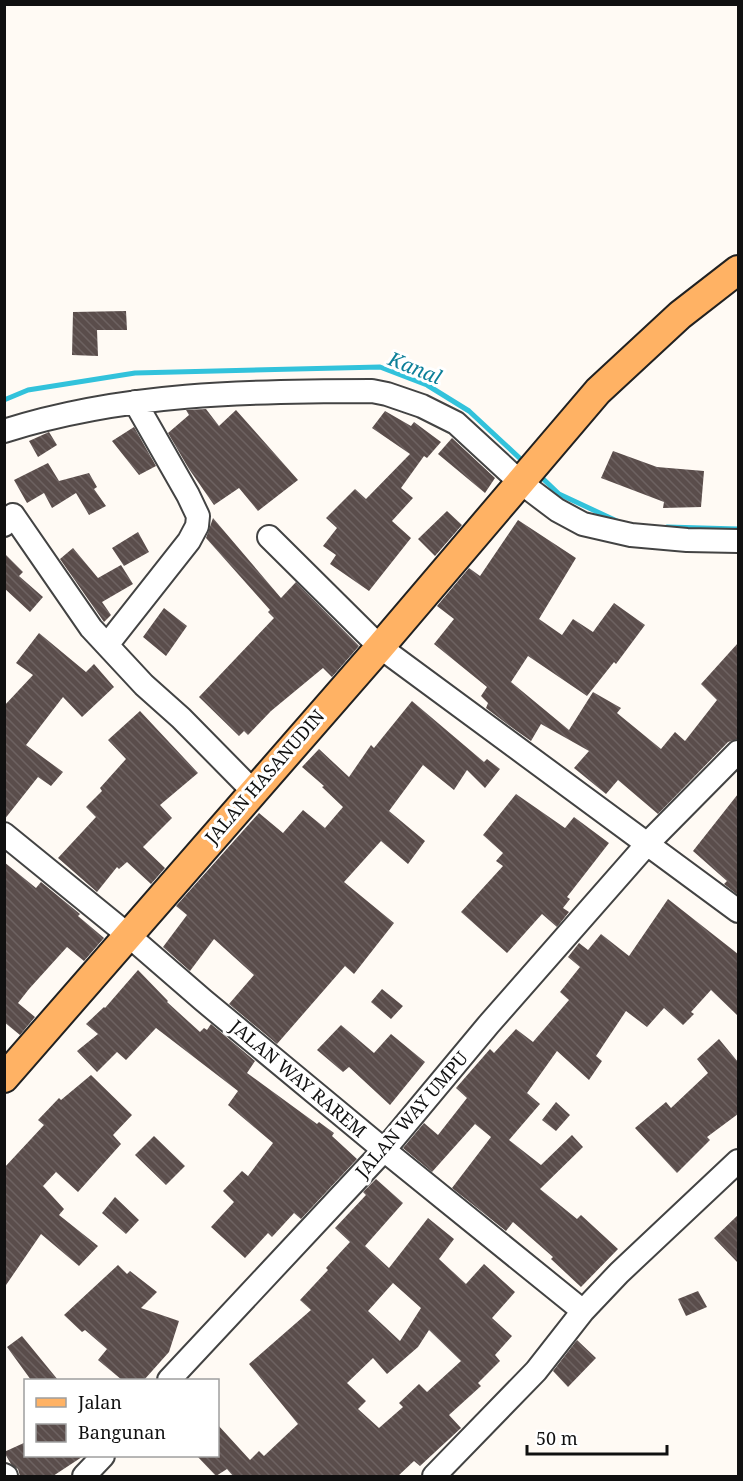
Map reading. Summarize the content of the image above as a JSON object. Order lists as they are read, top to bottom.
{
  "streets": {
    "main road": ["JALAN HASANUDIN"],
    "street": ["JALAN WAY RAREM", "JALAN WAY UMPU"]
  },
  "crossings": [
    ["JALAN HASANUDIN", "JALAN WAY RAREM"],
    ["JALAN WAY RAREM", "JALAN WAY UMPU"]
  ],
  "water": ["Kanal"],
  "legend": ["Jalan", "Bangunan"],
  "scale_bar": "50 m"
}
